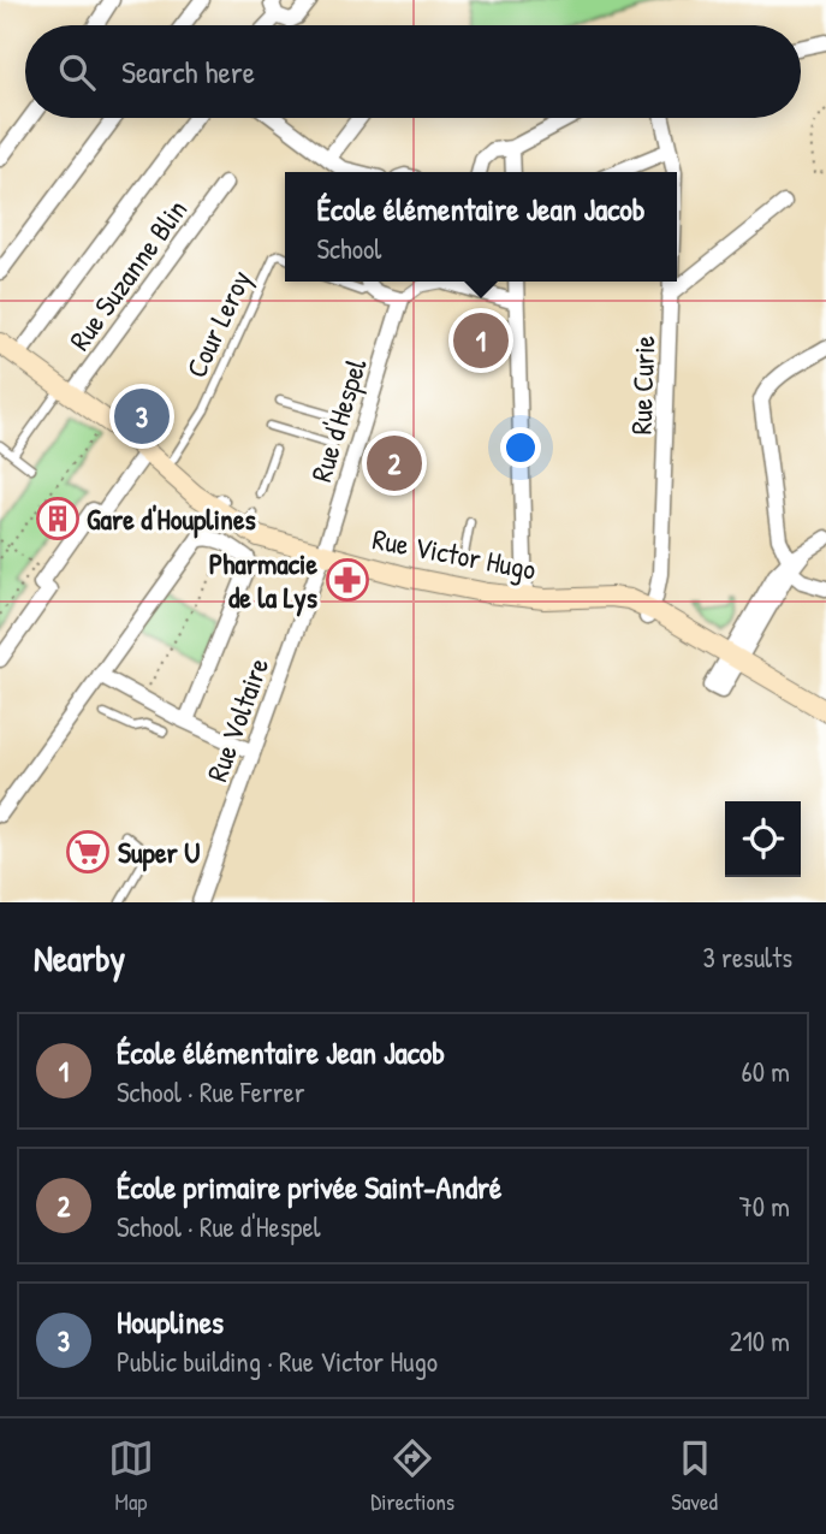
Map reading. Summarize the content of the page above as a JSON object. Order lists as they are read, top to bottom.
{
  "streets": {
    "main road": ["Rue Victor Hugo"],
    "street": [
      "Rue Suzanne Blin",
      "Rue Curie",
      "Rue d'Hespel",
      "Rue Voltaire"
    ],
    "lane": ["Cour Leroy"]
  },
  "crossings": [
    ["Rue Suzanne Blin", "Rue Victor Hugo"],
    ["Cour Leroy", "Rue Victor Hugo"],
    ["Rue Curie", "Rue Victor Hugo"],
    ["Rue d'Hespel", "Rue Victor Hugo"],
    ["Rue d'Hespel", "Rue Voltaire"],
    ["Rue Victor Hugo", "Rue Voltaire"]
  ],
  "places": {
    "building": ["Gare d'Houplines"],
    "pharmacy": ["Pharmacie de la Lys"],
    "supermarket": ["Super U"]
  },
  "page": {
    "search": "Search here",
    "popup": ["École élémentaire Jean Jacob", "School"],
    "pins": ["1", "3", "2"],
    "heading": ["Nearby", "3 results"],
    "list": [
      {
        "mark": "1",
        "name": "École élémentaire Jean Jacob",
        "note": "School · Rue Ferrer",
        "value": "60 m"
      },
      {
        "mark": "2",
        "name": "École primaire privée Saint-André",
        "note": "School · Rue d'Hespel",
        "value": "70 m"
      },
      {
        "mark": "3",
        "name": "Houplines",
        "note": "Public building · Rue Victor Hugo",
        "value": "210 m"
      }
    ],
    "nav": ["Map", "Directions", "Saved"]
  }
}
